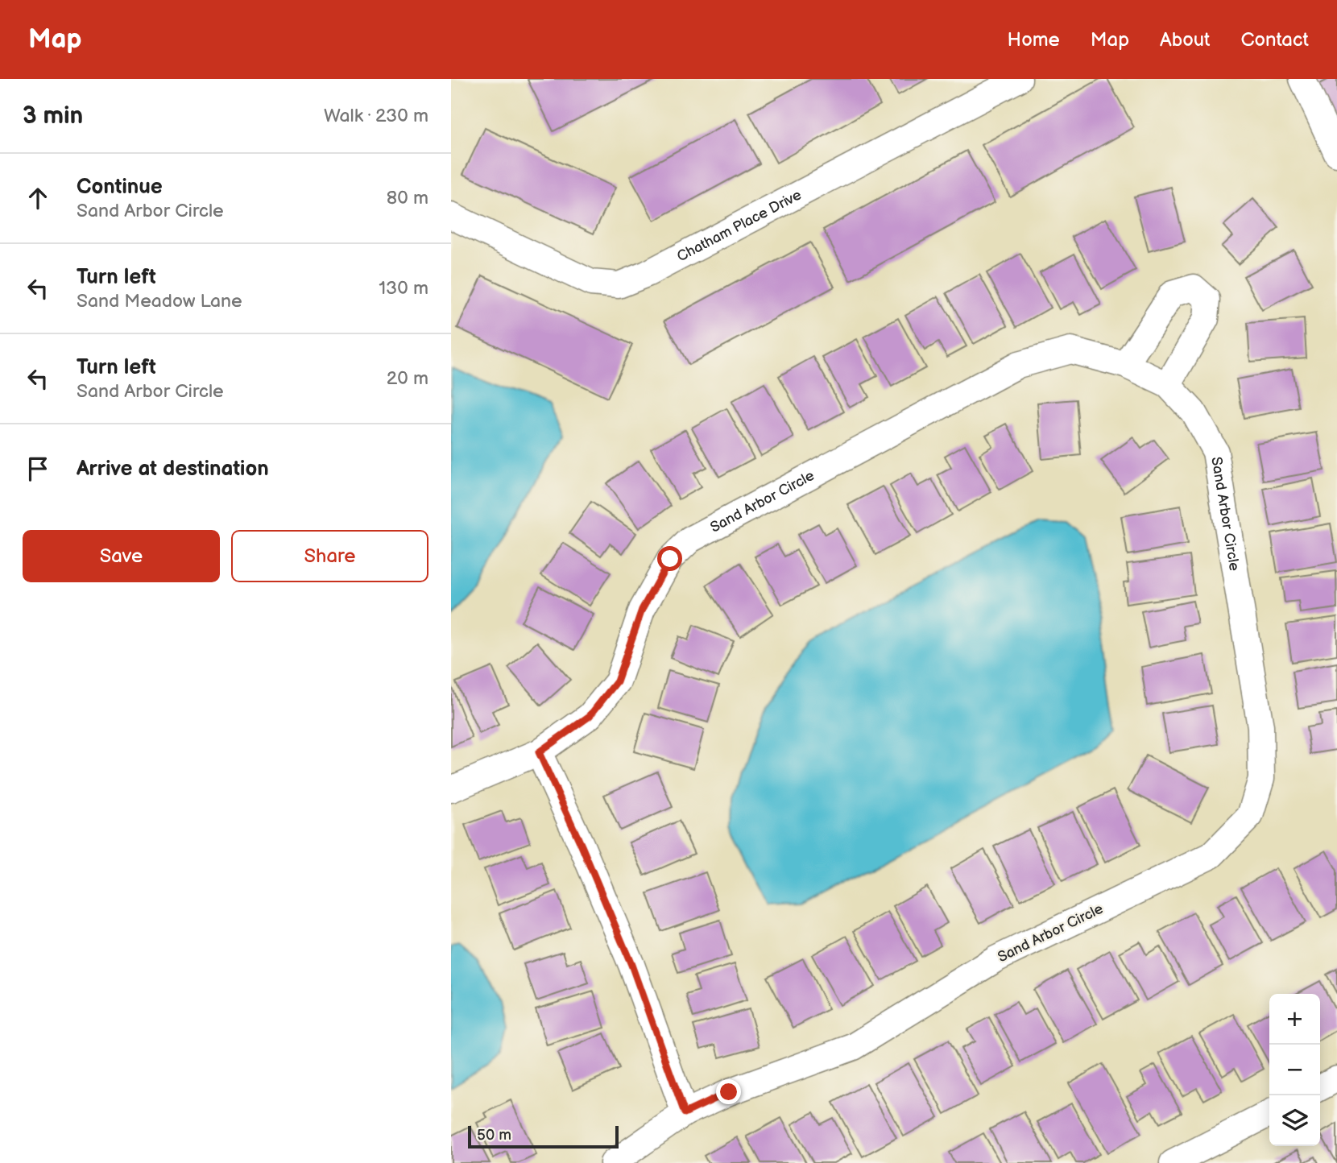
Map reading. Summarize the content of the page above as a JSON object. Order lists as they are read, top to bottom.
{
  "streets": {
    "street": ["Chatham Place Drive", "Sand Arbor Circle"]
  },
  "scale_bar": "50 m",
  "page": {
    "header": "Map",
    "nav": [
      "Home",
      "Map",
      "About",
      "Contact"
    ],
    "heading": ["3 min", "Walk · 230 m"],
    "list": [
      ["Continue", "Sand Arbor Circle", "80 m"],
      ["Turn left", "Sand Meadow Lane", "130 m"],
      ["Turn left", "Sand Arbor Circle", "20 m"],
      "Arrive at destination"
    ],
    "buttons": ["Save", "Share"],
    "map_buttons": ["+", "−"],
    "scale": "50 m"
  }
}
